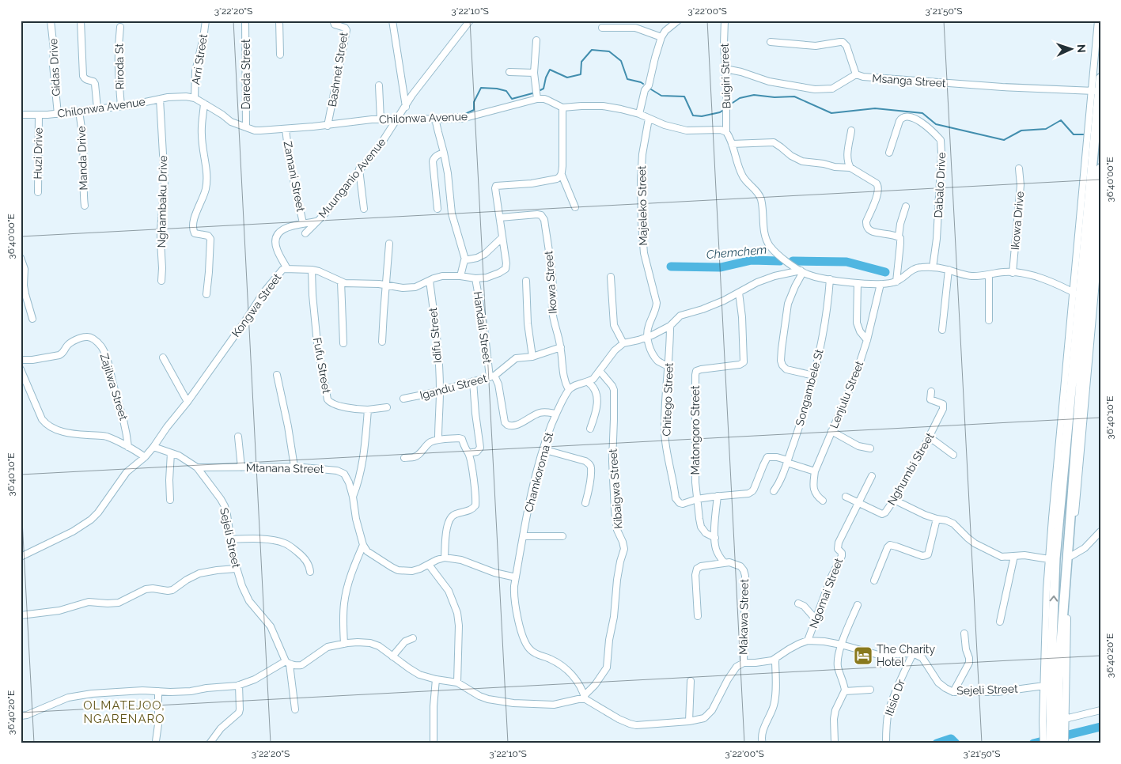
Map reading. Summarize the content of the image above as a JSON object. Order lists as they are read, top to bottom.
{
  "streets": {
    "street": [
      "Arri Street",
      "Riroda St",
      "Gidas Drive",
      "Bashnet Street",
      "Dareda Street",
      "Buigiri Street",
      "Msanga Street",
      "Chilonwa Avenue",
      "Huzi Drive",
      "Manda Drive",
      "Zamani Street",
      "Muunganio Avenue",
      "Dabalo Drive",
      "Nghambaku Drive",
      "Majeleko Street",
      "Ikowa Drive",
      "Ikowa Street",
      "Kongwa Street",
      "Handali Street",
      "Idifu Street",
      "Fufu Street",
      "Zajilwa Street",
      "Igandu Street",
      "Songambele St",
      "Lenjulu Street",
      "Chitego Street",
      "Matongoro Street",
      "Mtanana Street",
      "Nghumbi Street",
      "Chamkoroma St",
      "Kibaigwa Street",
      "Sejeli Street",
      "Ngomai Street",
      "Makawa Street",
      "Itisio Dr"
    ]
  },
  "crossings": [
    ["Arri Street", "Chilonwa Avenue"],
    ["Riroda St", "Chilonwa Avenue"],
    ["Gidas Drive", "Chilonwa Avenue"],
    ["Bashnet Street", "Chilonwa Avenue"],
    ["Dareda Street", "Chilonwa Avenue"],
    ["Chilonwa Avenue", "Huzi Drive"],
    ["Chilonwa Avenue", "Manda Drive"],
    ["Chilonwa Avenue", "Zamani Street"],
    ["Chilonwa Avenue", "Muunganio Avenue"],
    ["Chilonwa Avenue", "Nghambaku Drive"],
    ["Ikowa Street", "Kongwa Street"],
    ["Ikowa Street", "Chamkoroma St"],
    ["Kongwa Street", "Handali Street"],
    ["Kongwa Street", "Idifu Street"],
    ["Kongwa Street", "Fufu Street"],
    ["Kongwa Street", "Sejeli Street"],
    ["Handali Street", "Igandu Street"],
    ["Idifu Street", "Igandu Street"],
    ["Igandu Street", "Chamkoroma St"],
    ["Songambele St", "Chitego Street"],
    ["Chitego Street", "Matongoro Street"],
    ["Mtanana Street", "Sejeli Street"],
    ["Nghumbi Street", "Ngomai Street"],
    ["Chamkoroma St", "Kibaigwa Street"],
    ["Sejeli Street", "Itisio Dr"]
  ],
  "districts": ["OLMATEJOO, NGARENARO"],
  "water": ["Chemchem"],
  "places": {
    "hotel": ["The Charity Hotel"]
  },
  "north": "right",
  "coordinates": [
    "3°22'20\"S",
    "3°22'10\"S",
    "3°22'00\"S",
    "3°21'50\"S",
    "36°40'00\"E",
    "36°40'10\"E",
    "36°40'20\"E"
  ]
}
